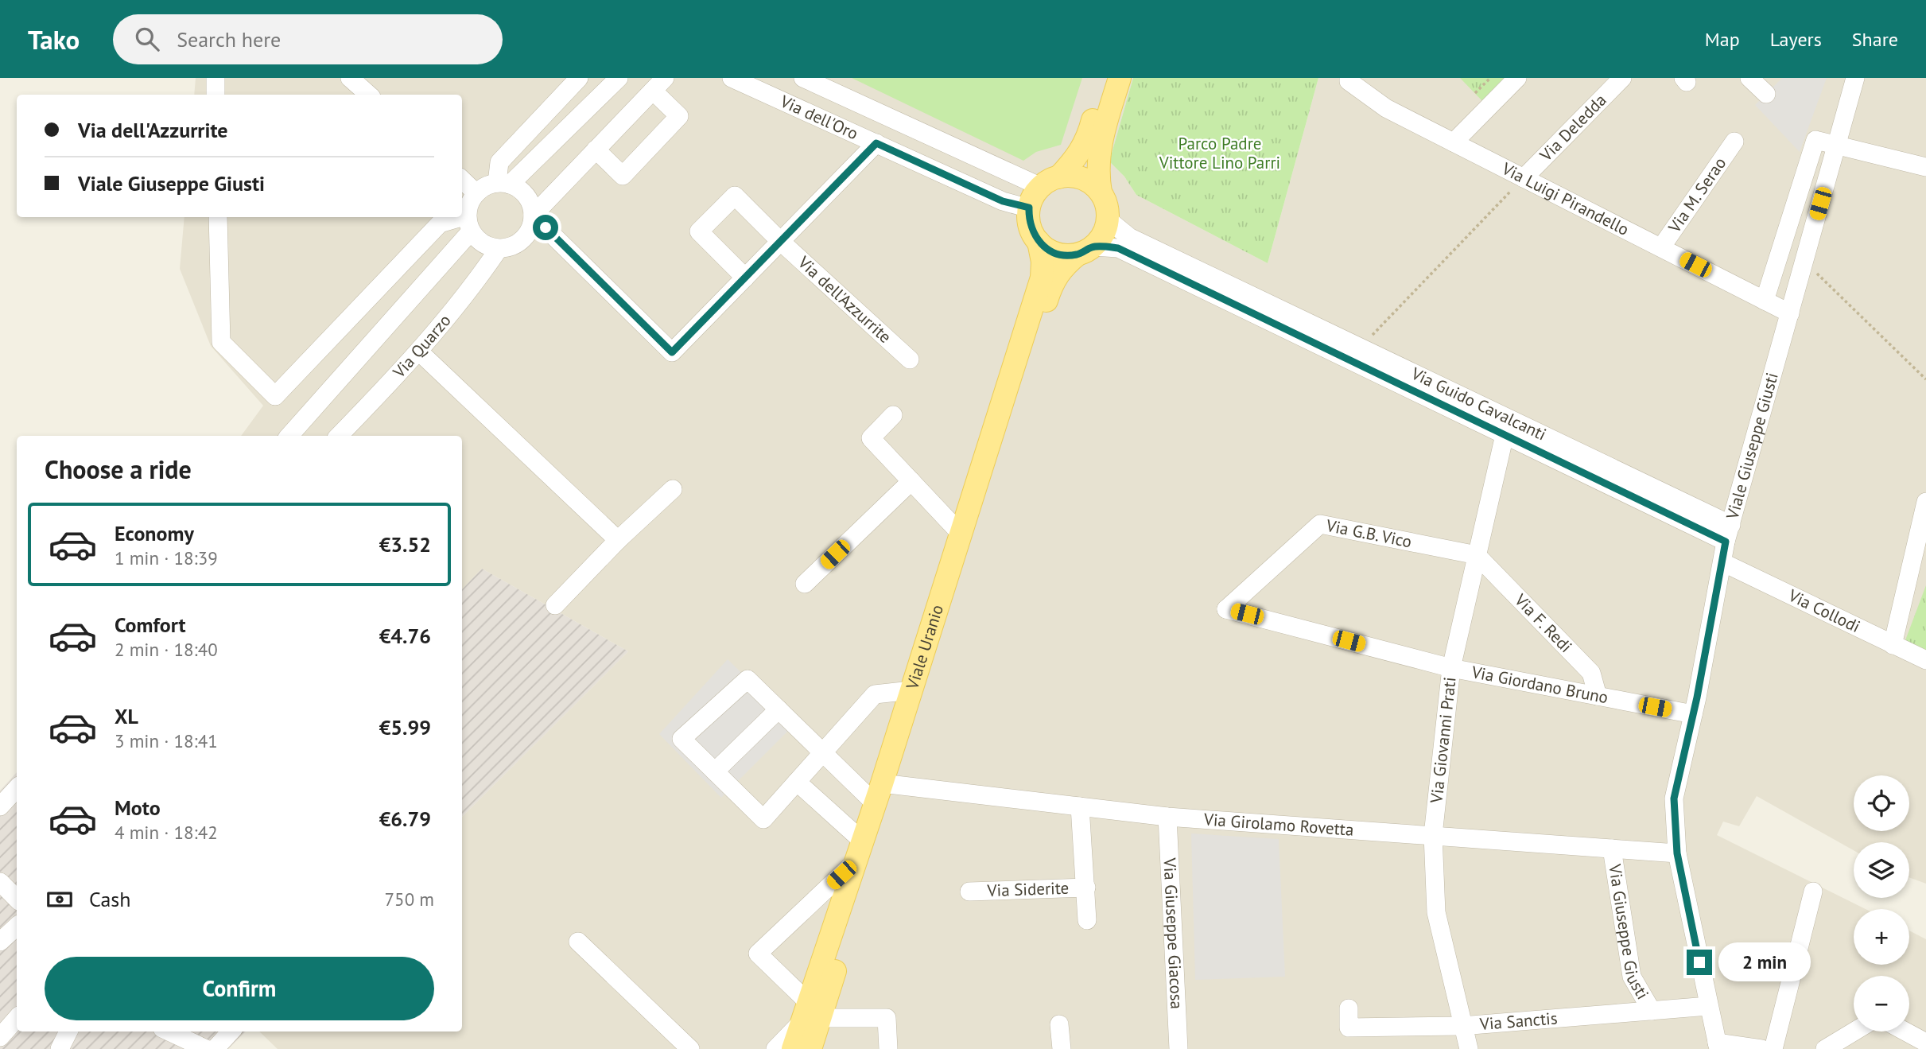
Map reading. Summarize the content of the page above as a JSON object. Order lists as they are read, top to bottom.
{
  "streets": {
    "main road": ["Viale Uranio"],
    "street": [
      "Via dell'Oro",
      "Via Deledda",
      "Via M. Serao",
      "Via Luigi Pirandello",
      "Via dell'Azzurrite",
      "Via Quarzo",
      "Via Guido Cavalcanti",
      "Viale Giuseppe Giusti",
      "Via G.B. Vico",
      "Via Collodi",
      "Via F. Redi",
      "Via Giordano Bruno",
      "Via Giovanni Prati",
      "Via Girolamo Rovetta",
      "Via Siderite",
      "Via Giuseppe Giusti",
      "Via Giuseppe Giacosa",
      "Via Sanctis"
    ]
  },
  "crossings": [
    ["Via dell'Oro", "Via Guido Cavalcanti"],
    ["Via dell'Oro", "Viale Uranio"],
    ["Via Deledda", "Via Luigi Pirandello"],
    ["Via M. Serao", "Via Luigi Pirandello"],
    ["Via Luigi Pirandello", "Viale Giuseppe Giusti"],
    ["Via Guido Cavalcanti", "Viale Giuseppe Giusti"],
    ["Via Guido Cavalcanti", "Viale Uranio"],
    ["Via Guido Cavalcanti", "Via Giovanni Prati"],
    ["Viale Giuseppe Giusti", "Via Collodi"],
    ["Viale Giuseppe Giusti", "Via Giordano Bruno"],
    ["Viale Giuseppe Giusti", "Via Girolamo Rovetta"],
    ["Viale Giuseppe Giusti", "Via Sanctis"],
    ["Via G.B. Vico", "Via F. Redi"],
    ["Via G.B. Vico", "Via Giordano Bruno"],
    ["Via G.B. Vico", "Via Giovanni Prati"],
    ["Via F. Redi", "Via Giordano Bruno"],
    ["Via F. Redi", "Via Giovanni Prati"],
    ["Viale Uranio", "Via Girolamo Rovetta"],
    ["Via Giordano Bruno", "Via Giovanni Prati"],
    ["Via Giovanni Prati", "Via Girolamo Rovetta"],
    ["Via Giovanni Prati", "Via Sanctis"],
    ["Via Girolamo Rovetta", "Via Siderite"],
    ["Via Girolamo Rovetta", "Via Giuseppe Giusti"],
    ["Via Girolamo Rovetta", "Via Giuseppe Giacosa"],
    ["Via Giuseppe Giusti", "Via Sanctis"]
  ],
  "parks": ["Parco Padre Vittore Lino Parri"],
  "page": {
    "header": "Tako",
    "search": "Search here",
    "nav": ["Map", "Layers", "Share"],
    "banner": ["Via dell'Azzurrite", "Viale Giuseppe Giusti"],
    "heading": "Choose a ride",
    "list": [
      {
        "name": "Economy",
        "note": "1 min · 18:39",
        "value": "€3.52"
      },
      {
        "name": "Comfort",
        "note": "2 min · 18:40",
        "value": "€4.76"
      },
      {
        "name": "XL",
        "note": "3 min · 18:41",
        "value": "€5.99"
      },
      {
        "name": "Moto",
        "note": "4 min · 18:42",
        "value": "€6.79"
      }
    ],
    "map_buttons": ["+", "−"],
    "pay": ["Cash", "750 m"],
    "bubble": "2 min",
    "buttons": "Confirm"
  }
}
